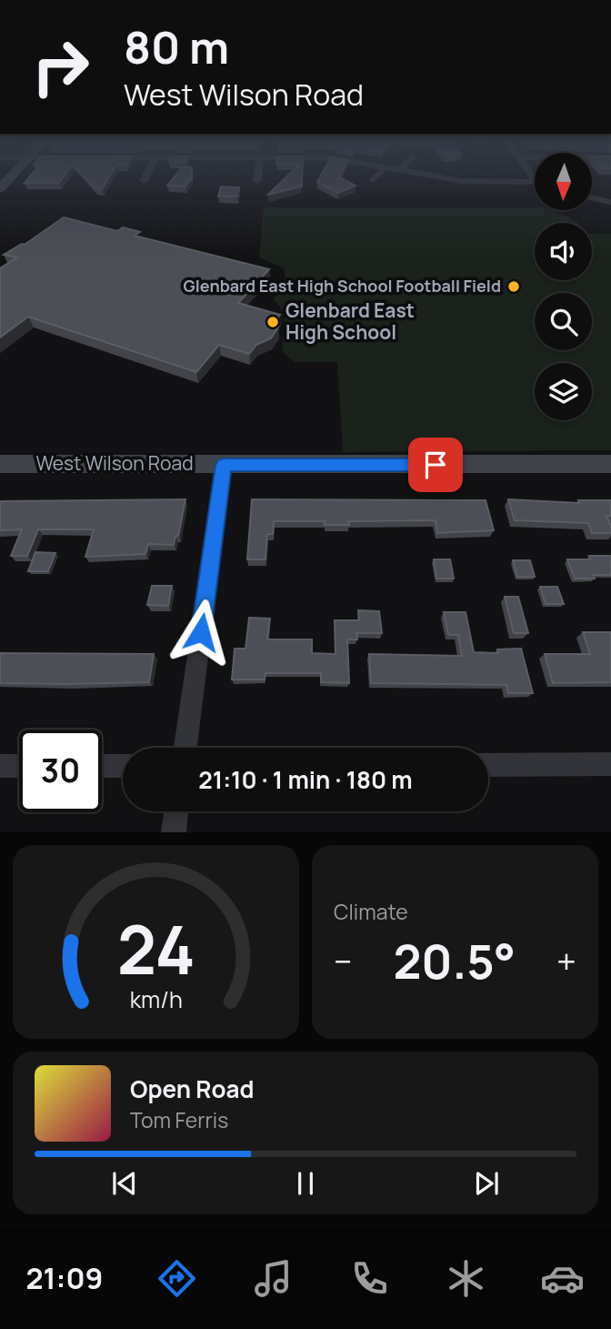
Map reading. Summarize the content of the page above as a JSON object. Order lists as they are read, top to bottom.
{
  "streets": {
    "street": ["West Wilson Road"]
  },
  "places": ["Glenbard East High School Football Field", "Glenbard East High School"],
  "north": "bottom",
  "page": {
    "turn": ["80 m", "West Wilson Road"],
    "limit": "30",
    "trip": "21:10 · 1 min · 180 m",
    "tile": "Climate",
    "heat": ["−", "20.5°", "+"],
    "song": ["Open Road", "Tom Ferris"],
    "tabs": "21:09",
    "gauge": ["24", "km/h"]
  }
}
